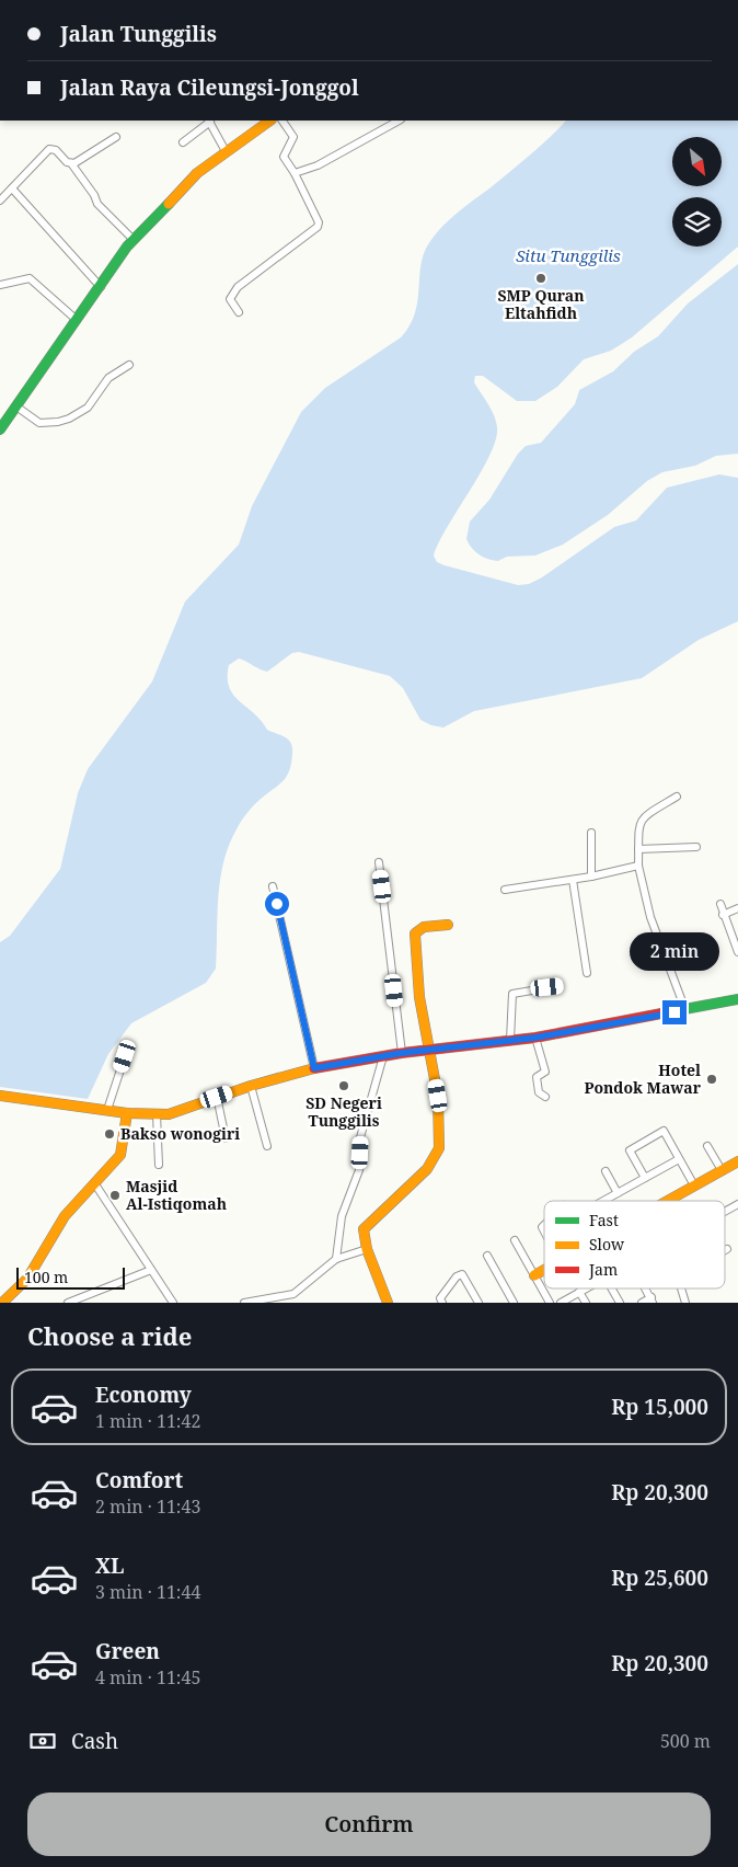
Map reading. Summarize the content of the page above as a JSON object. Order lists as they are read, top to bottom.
{
  "water": ["Situ Tunggilis"],
  "places": [
    "SMP Quran Eltahfidh",
    "Hotel Pondok Mawar",
    "SD Negeri Tunggilis",
    "Bakso wonogiri",
    "Masjid Al-Istiqomah"
  ],
  "legend": ["Fast", "Slow", "Jam"],
  "scale_bar": "100 m",
  "north": "bottom right",
  "page": {
    "banner": ["Jalan Tunggilis", "Jalan Raya Cileungsi-Jonggol"],
    "bubble": "2 min",
    "scale": "100 m",
    "heading": "Choose a ride",
    "list": [
      {
        "name": "Economy",
        "note": "1 min · 11:42",
        "value": "Rp 15,000"
      },
      {
        "name": "Comfort",
        "note": "2 min · 11:43",
        "value": "Rp 20,300"
      },
      {
        "name": "XL",
        "note": "3 min · 11:44",
        "value": "Rp 25,600"
      },
      {
        "name": "Green",
        "note": "4 min · 11:45",
        "value": "Rp 20,300"
      }
    ],
    "pay": ["Cash", "500 m"],
    "buttons": "Confirm"
  }
}
